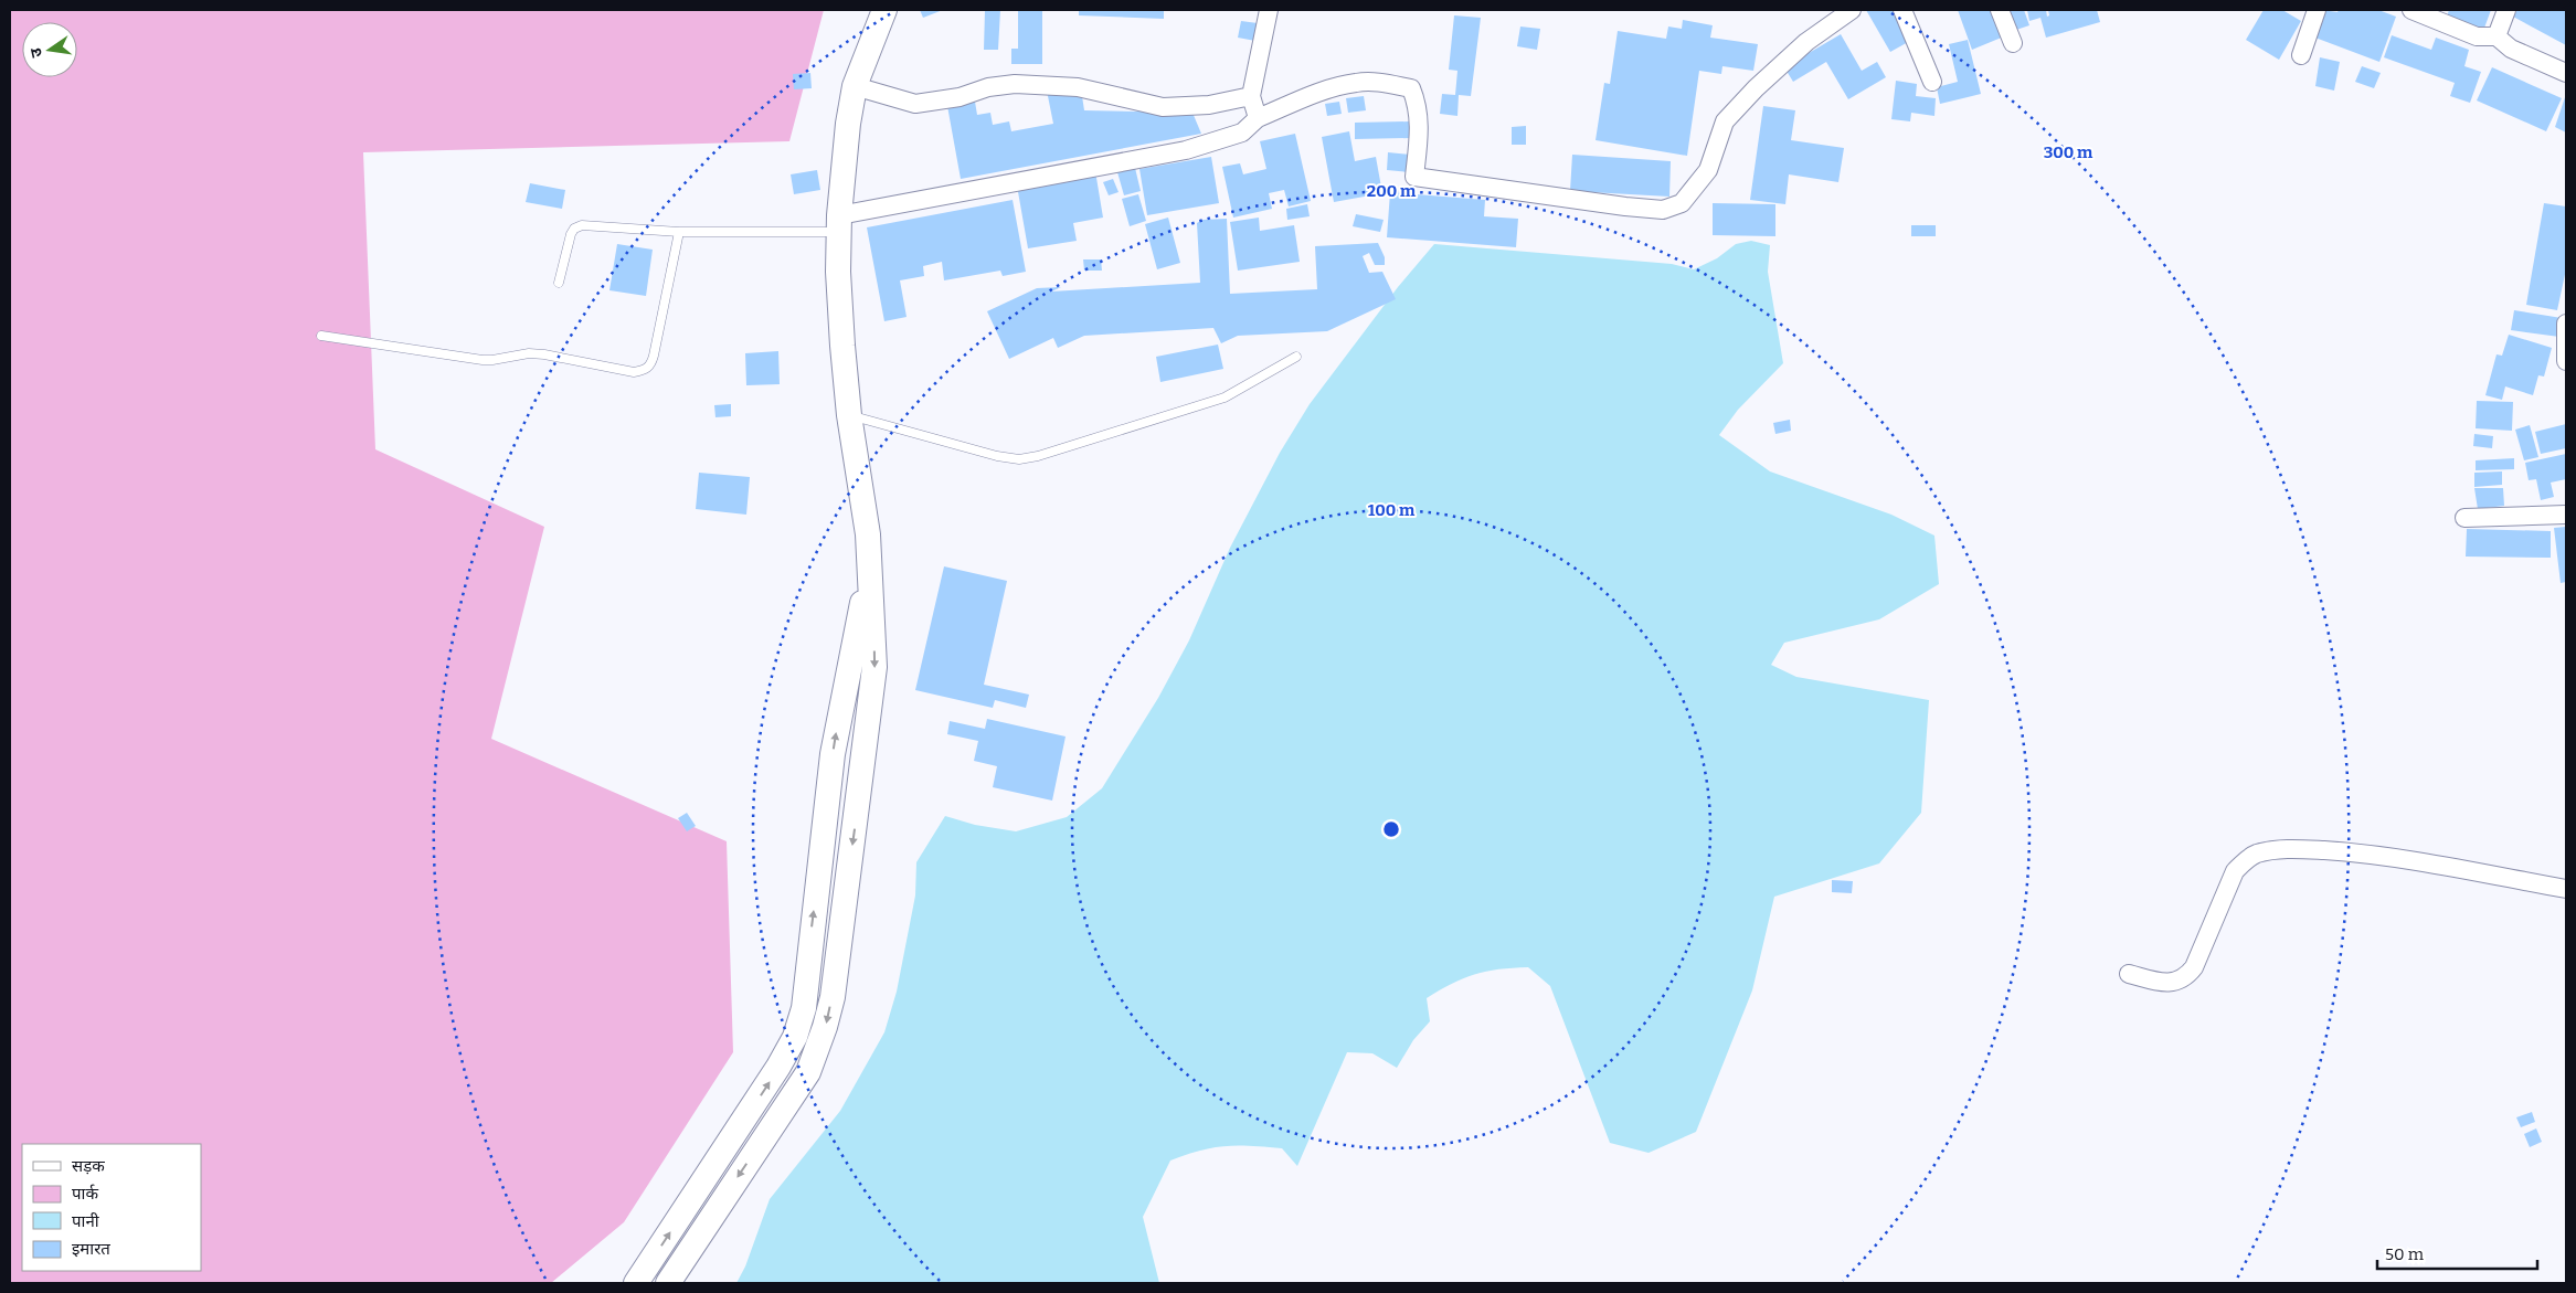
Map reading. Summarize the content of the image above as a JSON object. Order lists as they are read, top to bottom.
{
  "legend": [
    "सड़क",
    "पार्क",
    "पानी",
    "इमारत"
  ],
  "scale_bar": "50 m",
  "north": "left",
  "rings": ["300 m", "200 m", "100 m"]
}
